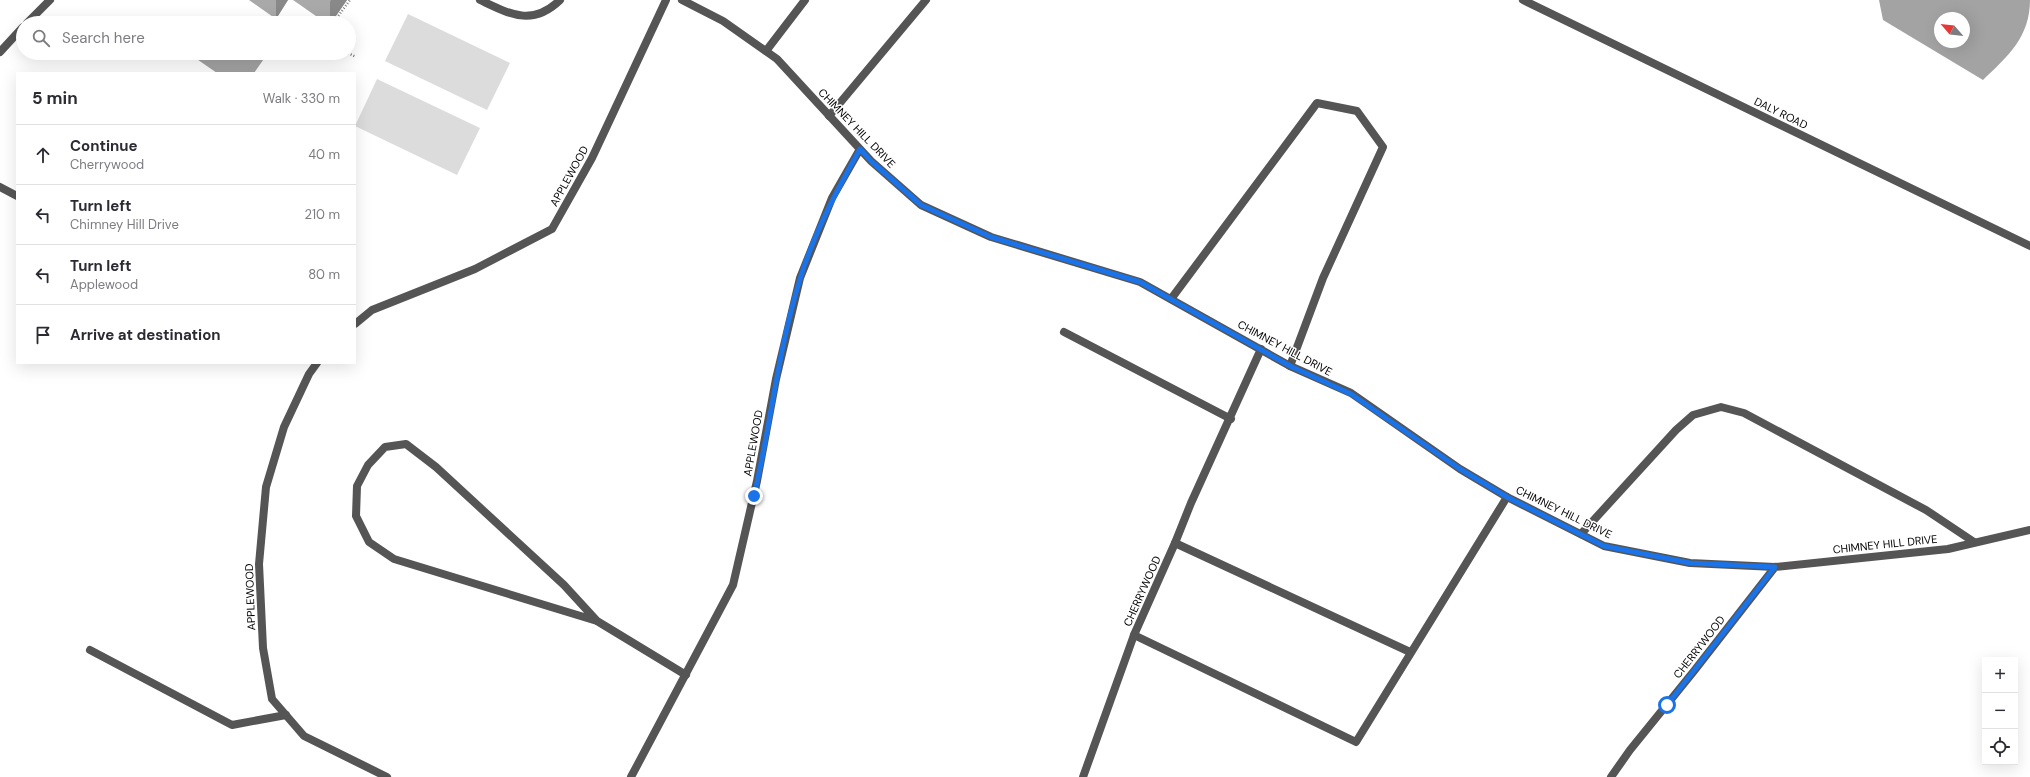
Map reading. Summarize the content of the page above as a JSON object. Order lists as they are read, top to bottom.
{
  "streets": {
    "street": [
      "DALY ROAD",
      "CHIMNEY HILL DRIVE",
      "APPLEWOOD",
      "CHERRYWOOD"
    ]
  },
  "crossings": [
    ["CHIMNEY HILL DRIVE", "APPLEWOOD"],
    ["CHIMNEY HILL DRIVE", "CHERRYWOOD"]
  ],
  "north": "top left",
  "page": {
    "search": "Search here",
    "heading": ["5 min", "Walk · 330 m"],
    "list": [
      ["Continue", "Cherrywood", "40 m"],
      ["Turn left", "Chimney Hill Drive", "210 m"],
      ["Turn left", "Applewood", "80 m"],
      "Arrive at destination"
    ],
    "map_buttons": ["+", "−"]
  }
}
